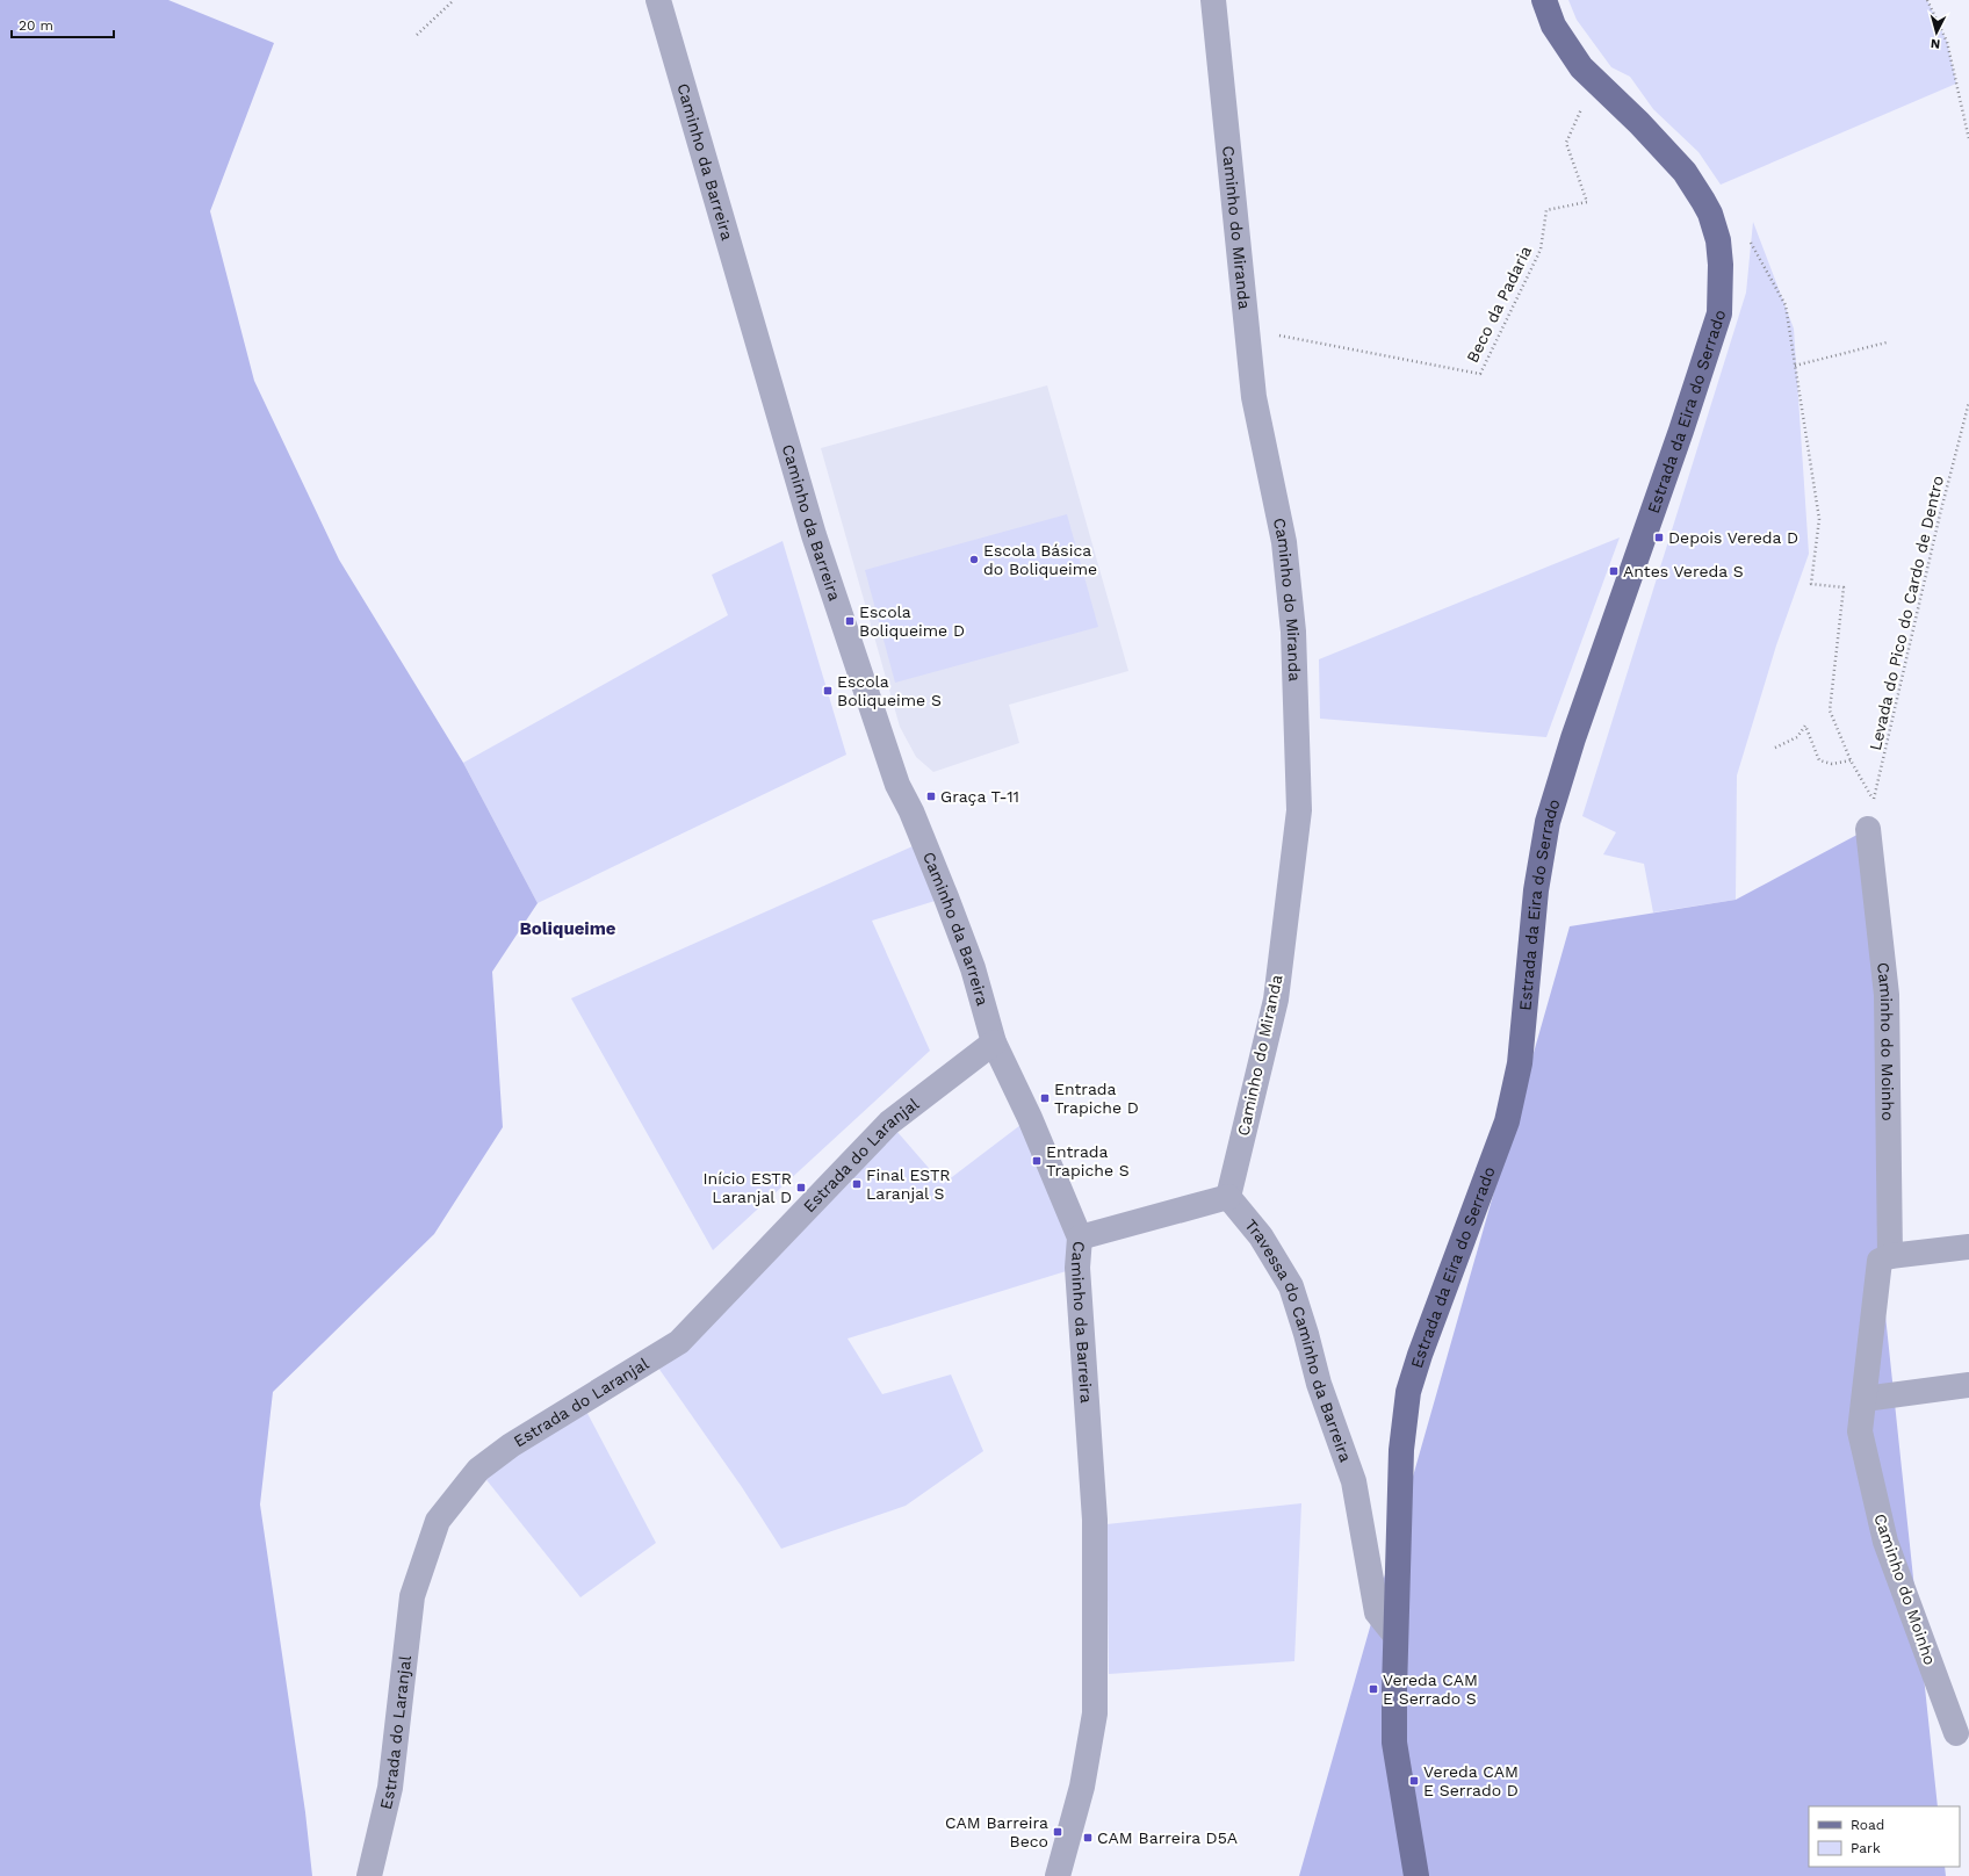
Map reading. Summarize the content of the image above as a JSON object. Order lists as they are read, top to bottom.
{
  "streets": {
    "main road": ["Estrada da Eira do Serrado"],
    "street": [
      "Caminho da Barreira",
      "Caminho do Miranda",
      "Caminho do Moinho",
      "Estrada do Laranjal",
      "Travessa do Caminho da Barreira"
    ],
    "path": ["Beco da Padaria", "Levada do Pico do Cardo de Dentro"]
  },
  "crossings": [
    ["Caminho da Barreira", "Estrada do Laranjal"],
    ["Caminho do Miranda", "Beco da Padaria"],
    ["Caminho do Miranda", "Travessa do Caminho da Barreira"],
    ["Beco da Padaria", "Estrada da Eira do Serrado"],
    ["Estrada da Eira do Serrado", "Travessa do Caminho da Barreira"]
  ],
  "districts": ["Boliqueime"],
  "places": {
    "transit": [
      "Depois Vereda D",
      "Antes Vereda S",
      "Escola Boliqueime D",
      "Escola Boliqueime S",
      "Graça T-11",
      "Entrada Trapiche D",
      "Entrada Trapiche S",
      "Final ESTR Laranjal S",
      "Início ESTR Laranjal D",
      "Vereda CAM E Serrado S",
      "Vereda CAM E Serrado D",
      "CAM Barreira Beco",
      "CAM Barreira D5A"
    ],
    "other": ["Escola Básica do Boliqueime"]
  },
  "legend": ["Road", "Park"],
  "scale_bar": "20 m",
  "north": "bottom"
}
